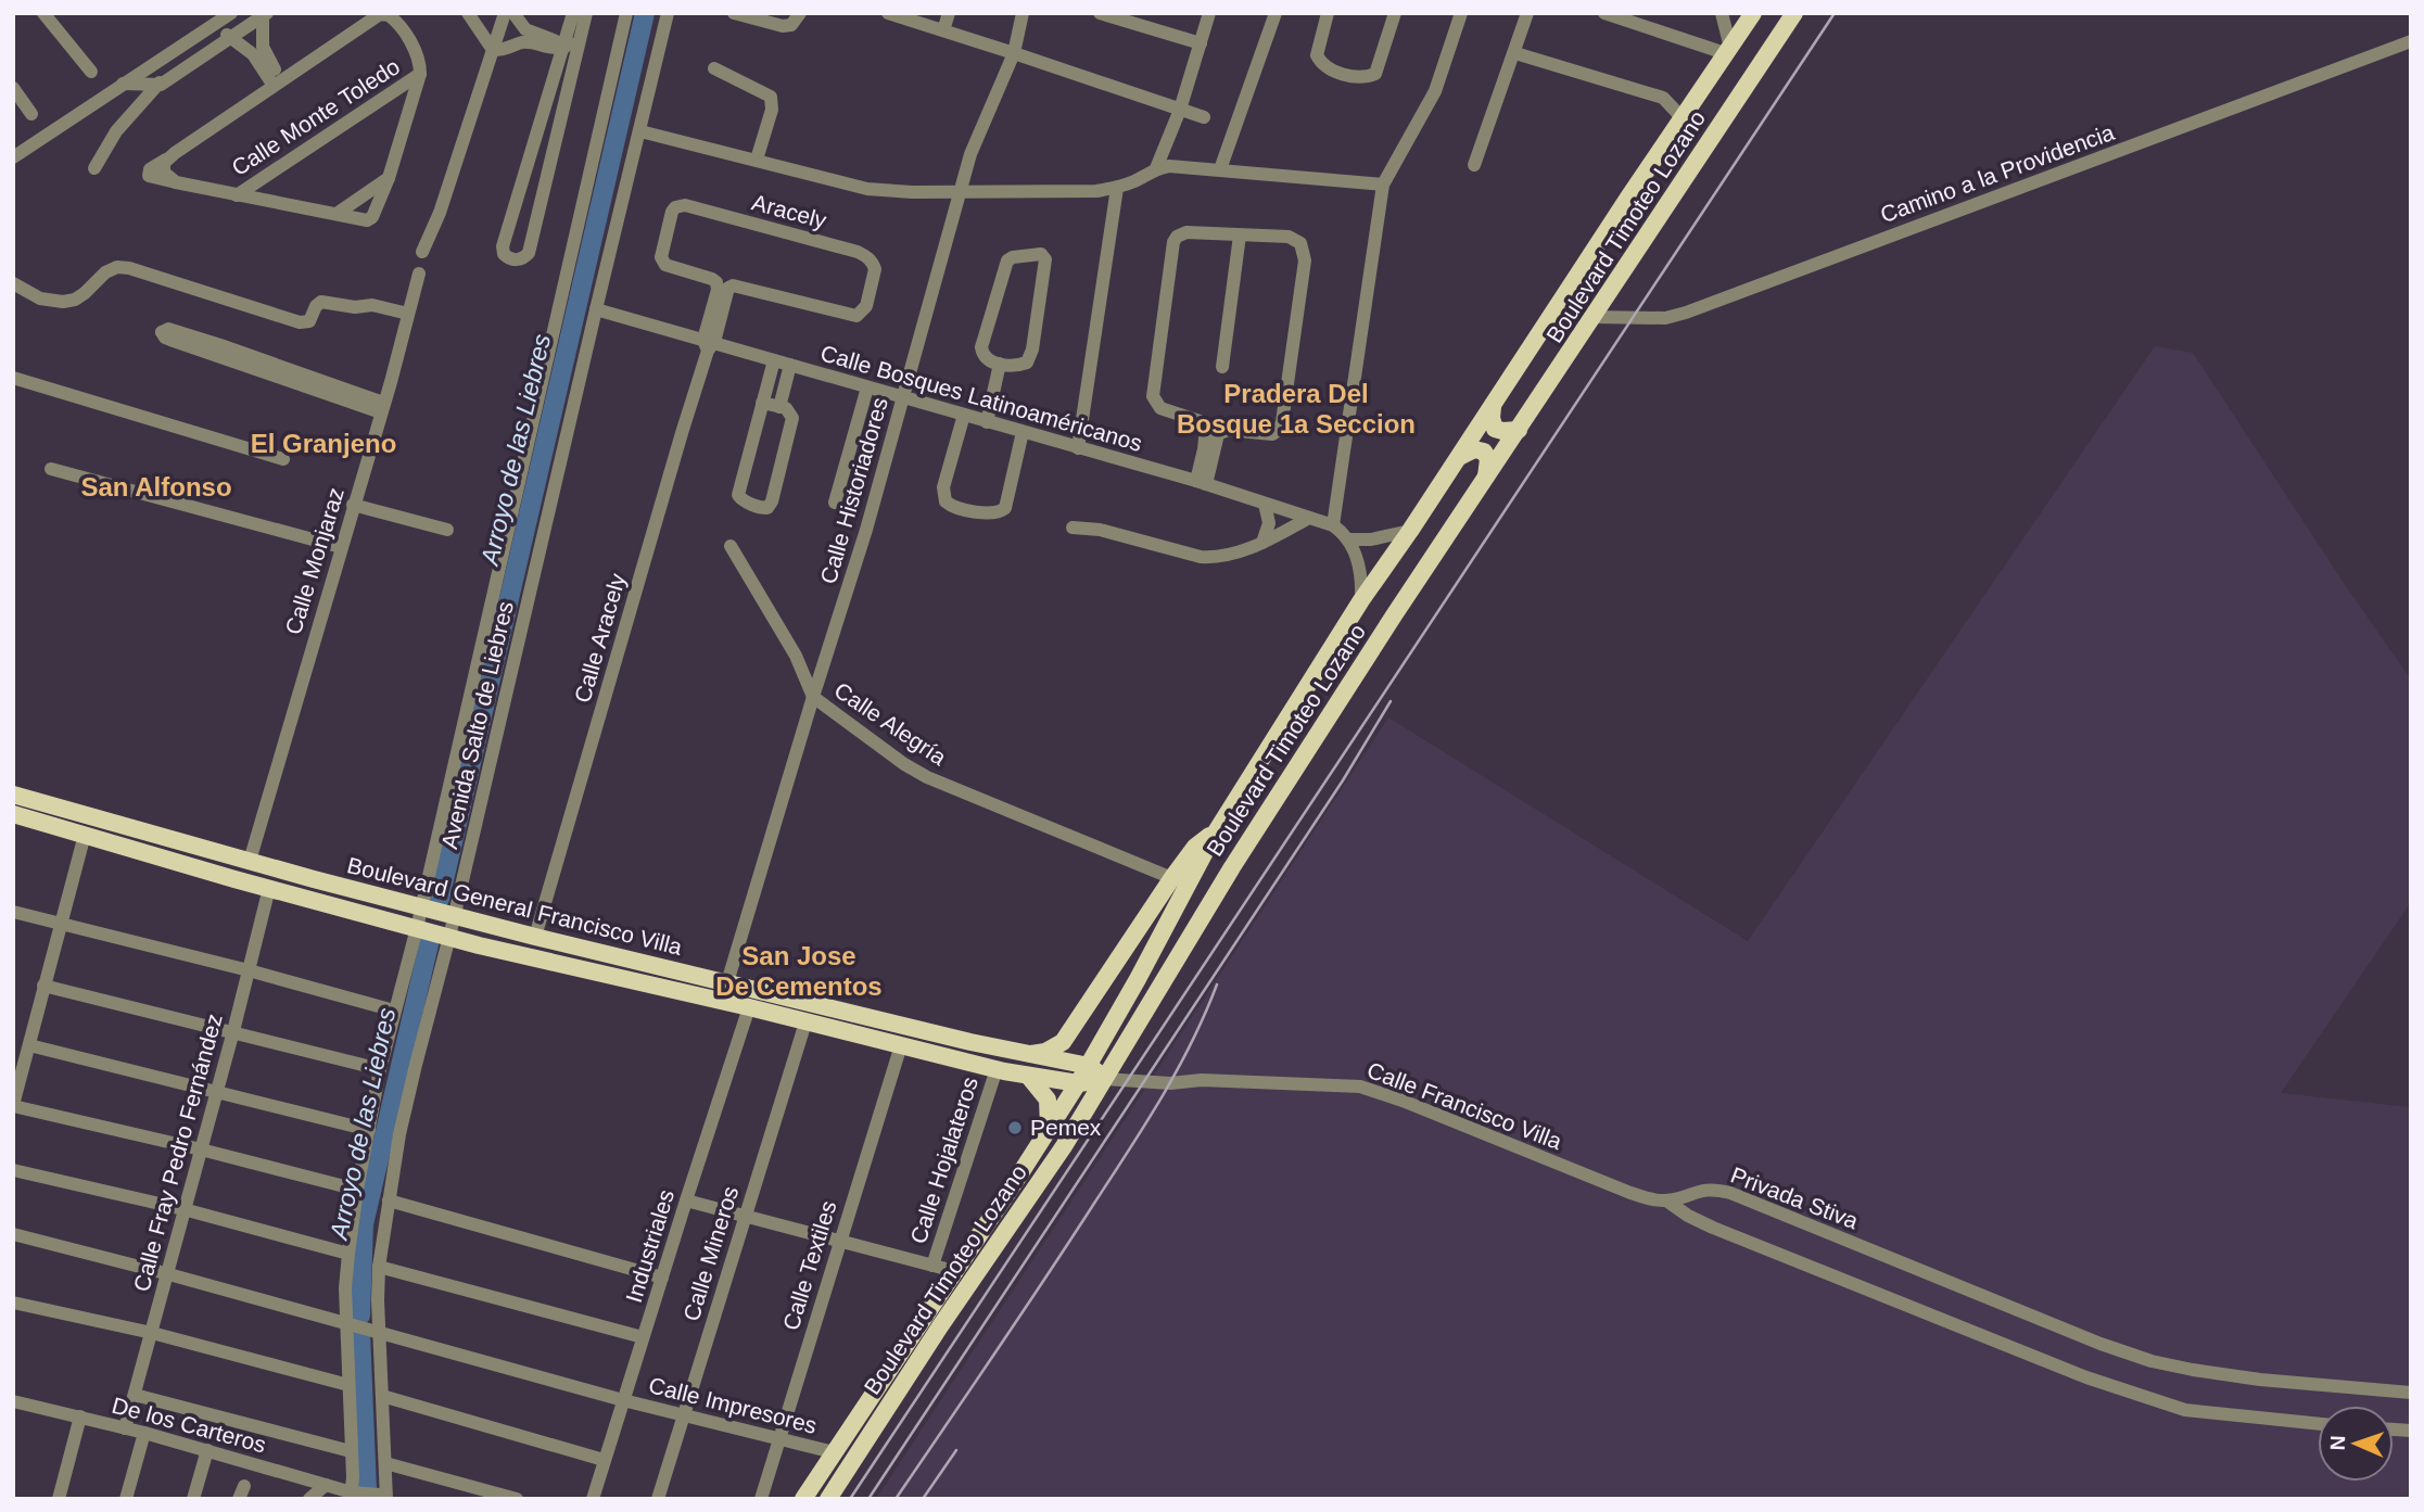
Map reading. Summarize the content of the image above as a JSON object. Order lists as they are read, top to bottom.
{
  "streets": {
    "main road": ["Boulevard Timoteo Lozano", "Boulevard General Francisco Villa"],
    "street": [
      "Calle Monte Toledo",
      "Camino a la Providencia",
      "Aracely",
      "Calle Bosques Latinoaméricanos",
      "Calle Historiadores",
      "Calle Monjaraz",
      "Calle Aracely",
      "Calle Alegría",
      "Avenida Salto de Liebres",
      "Calle Francisco Villa",
      "Calle Fray Pedro Fernández",
      "Calle Hojalateros",
      "Privada Stiva",
      "Industriales",
      "Calle Mineros",
      "Calle Textiles",
      "Calle Impresores",
      "De los Carteros"
    ]
  },
  "crossings": [
    ["Camino a la Providencia", "Boulevard Timoteo Lozano"],
    ["Aracely", "Calle Bosques Latinoaméricanos"],
    ["Aracely", "Calle Aracely"],
    ["Boulevard Timoteo Lozano", "Calle Alegría"],
    ["Boulevard Timoteo Lozano", "Boulevard General Francisco Villa"],
    ["Boulevard Timoteo Lozano", "Calle Francisco Villa"],
    ["Boulevard Timoteo Lozano", "Calle Impresores"],
    ["Calle Bosques Latinoaméricanos", "Calle Historiadores"],
    ["Calle Bosques Latinoaméricanos", "Calle Aracely"],
    ["Calle Bosques Latinoaméricanos", "Avenida Salto de Liebres"],
    ["Calle Historiadores", "Calle Alegría"],
    ["Calle Historiadores", "Boulevard General Francisco Villa"],
    ["Calle Monjaraz", "Boulevard General Francisco Villa"],
    ["Calle Aracely", "Boulevard General Francisco Villa"],
    ["Avenida Salto de Liebres", "Boulevard General Francisco Villa"],
    ["Avenida Salto de Liebres", "Calle Impresores"],
    ["Avenida Salto de Liebres", "De los Carteros"],
    ["Boulevard General Francisco Villa", "Calle Francisco Villa"],
    ["Boulevard General Francisco Villa", "Calle Fray Pedro Fernández"],
    ["Boulevard General Francisco Villa", "Calle Hojalateros"],
    ["Boulevard General Francisco Villa", "Industriales"],
    ["Boulevard General Francisco Villa", "Calle Mineros"],
    ["Boulevard General Francisco Villa", "Calle Textiles"],
    ["Calle Francisco Villa", "Privada Stiva"],
    ["Calle Fray Pedro Fernández", "Calle Impresores"],
    ["Calle Fray Pedro Fernández", "De los Carteros"],
    ["Industriales", "Calle Impresores"],
    ["Calle Mineros", "Calle Impresores"],
    ["Calle Textiles", "Calle Impresores"]
  ],
  "districts": [
    "Pradera Del Bosque 1a Seccion",
    "El Granjeno",
    "San Alfonso",
    "San Jose De Cementos"
  ],
  "water": ["Arroyo de las Liebres"],
  "places": ["Pemex"],
  "north": "left"
}
